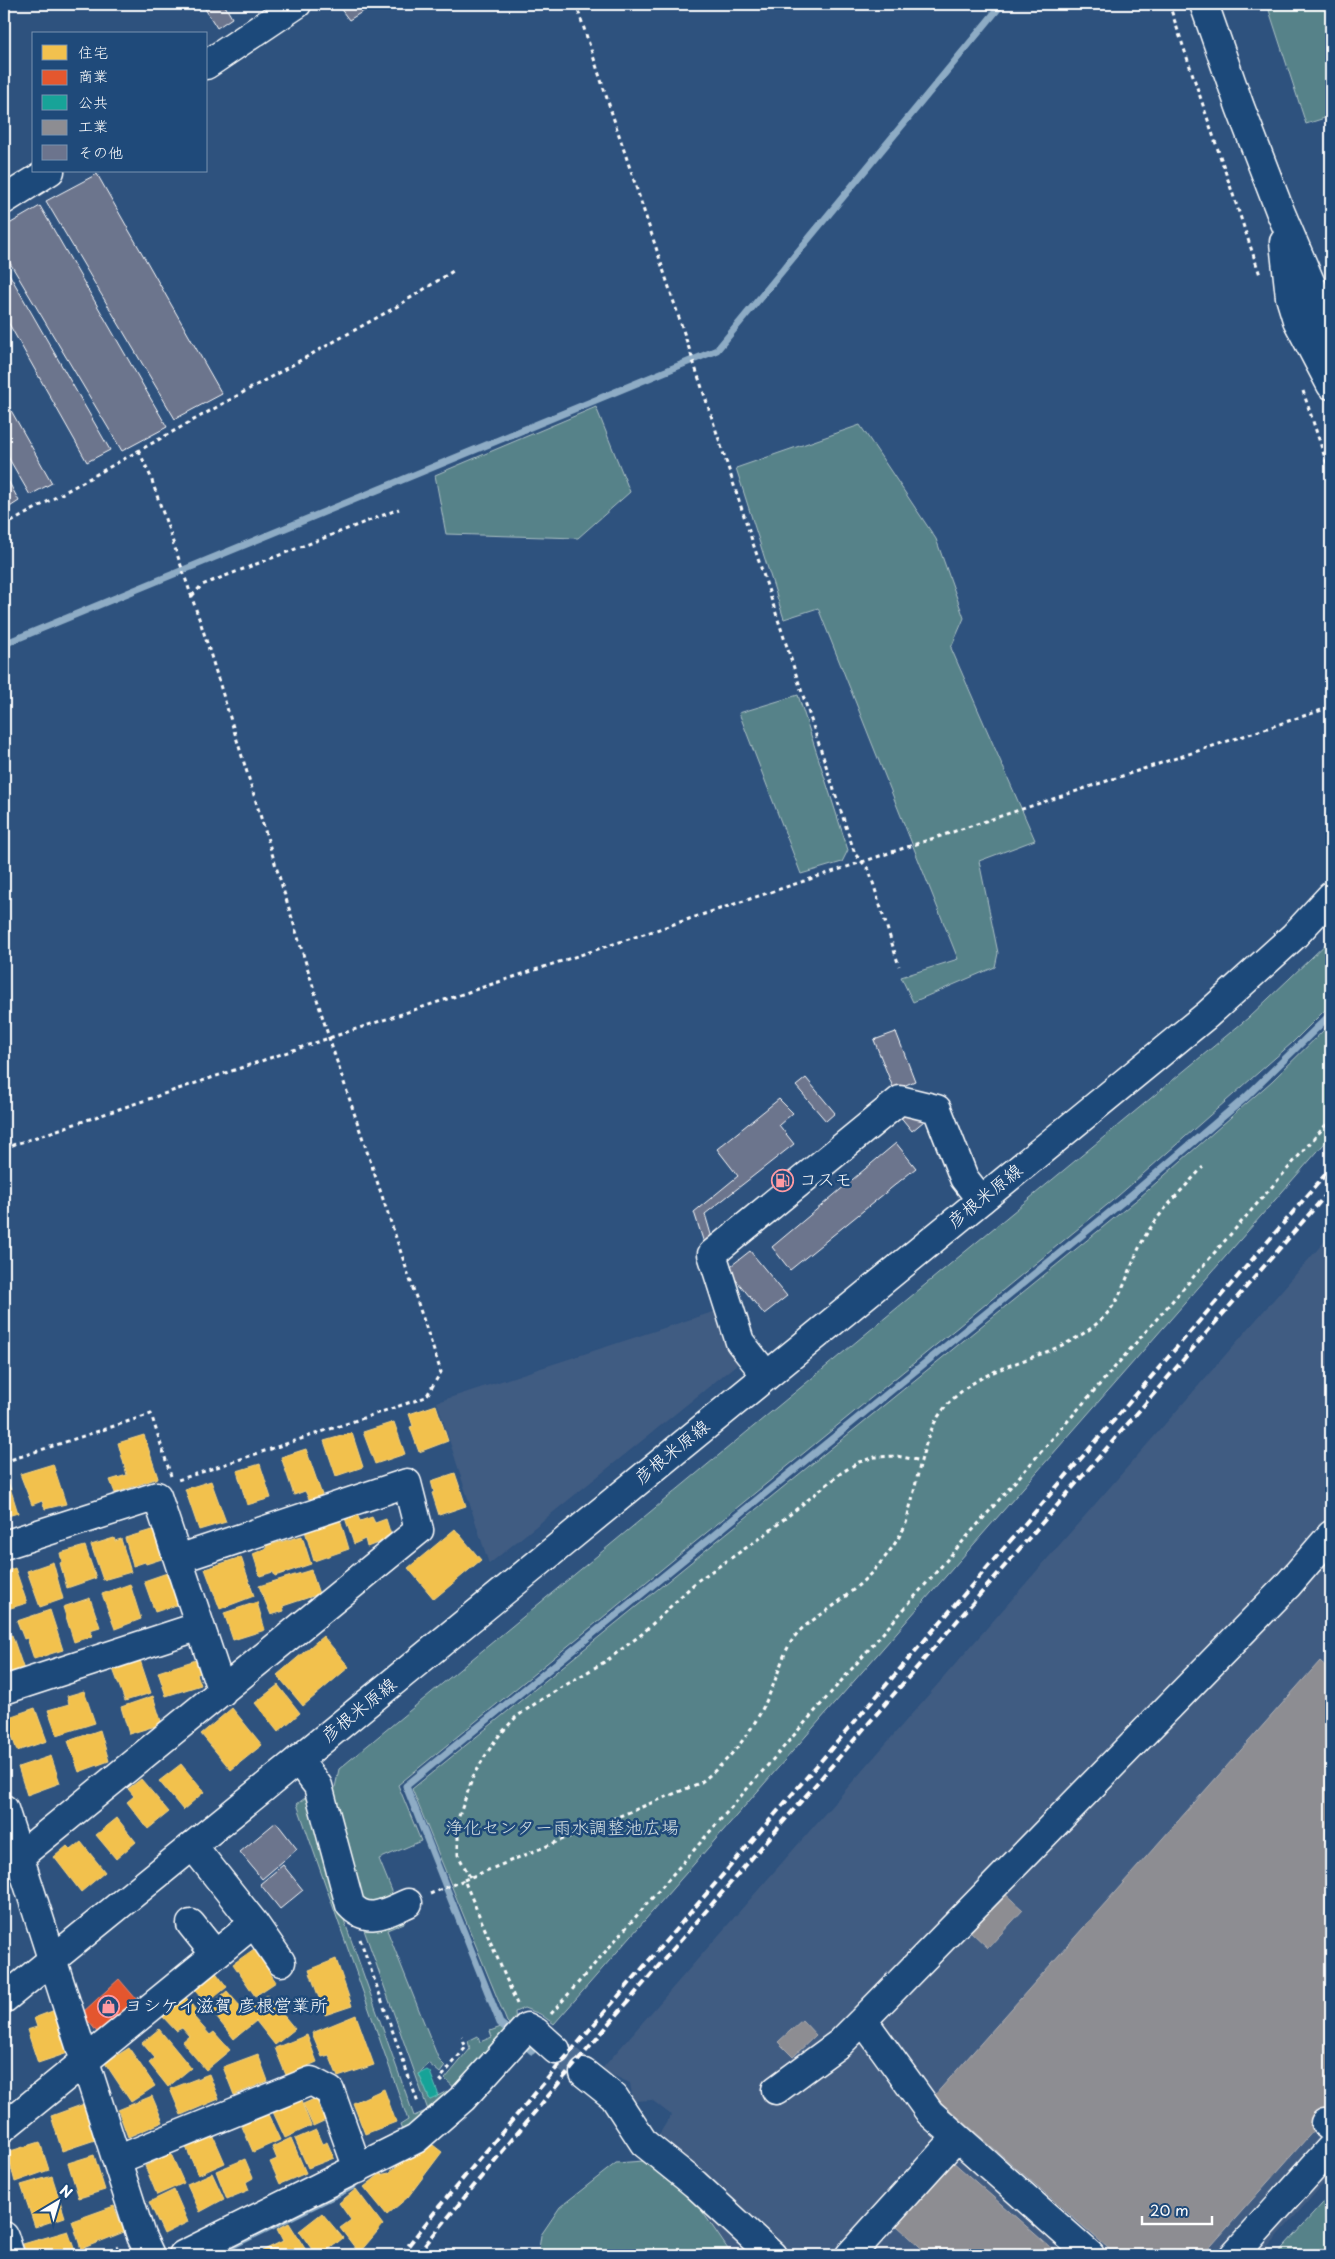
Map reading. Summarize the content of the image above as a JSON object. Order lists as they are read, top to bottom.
{
  "streets": {
    "street": ["彦根米原線"]
  },
  "parks": ["浄化センター雨水調整池広場"],
  "places": {
    "fuel station": ["コスモ"],
    "shop": ["ヨシケイ滋賀 彦根営業所"]
  },
  "legend": [
    "住宅",
    "商業",
    "公共",
    "工業",
    "その他"
  ],
  "scale_bar": "20 m",
  "north": "top right"
}
